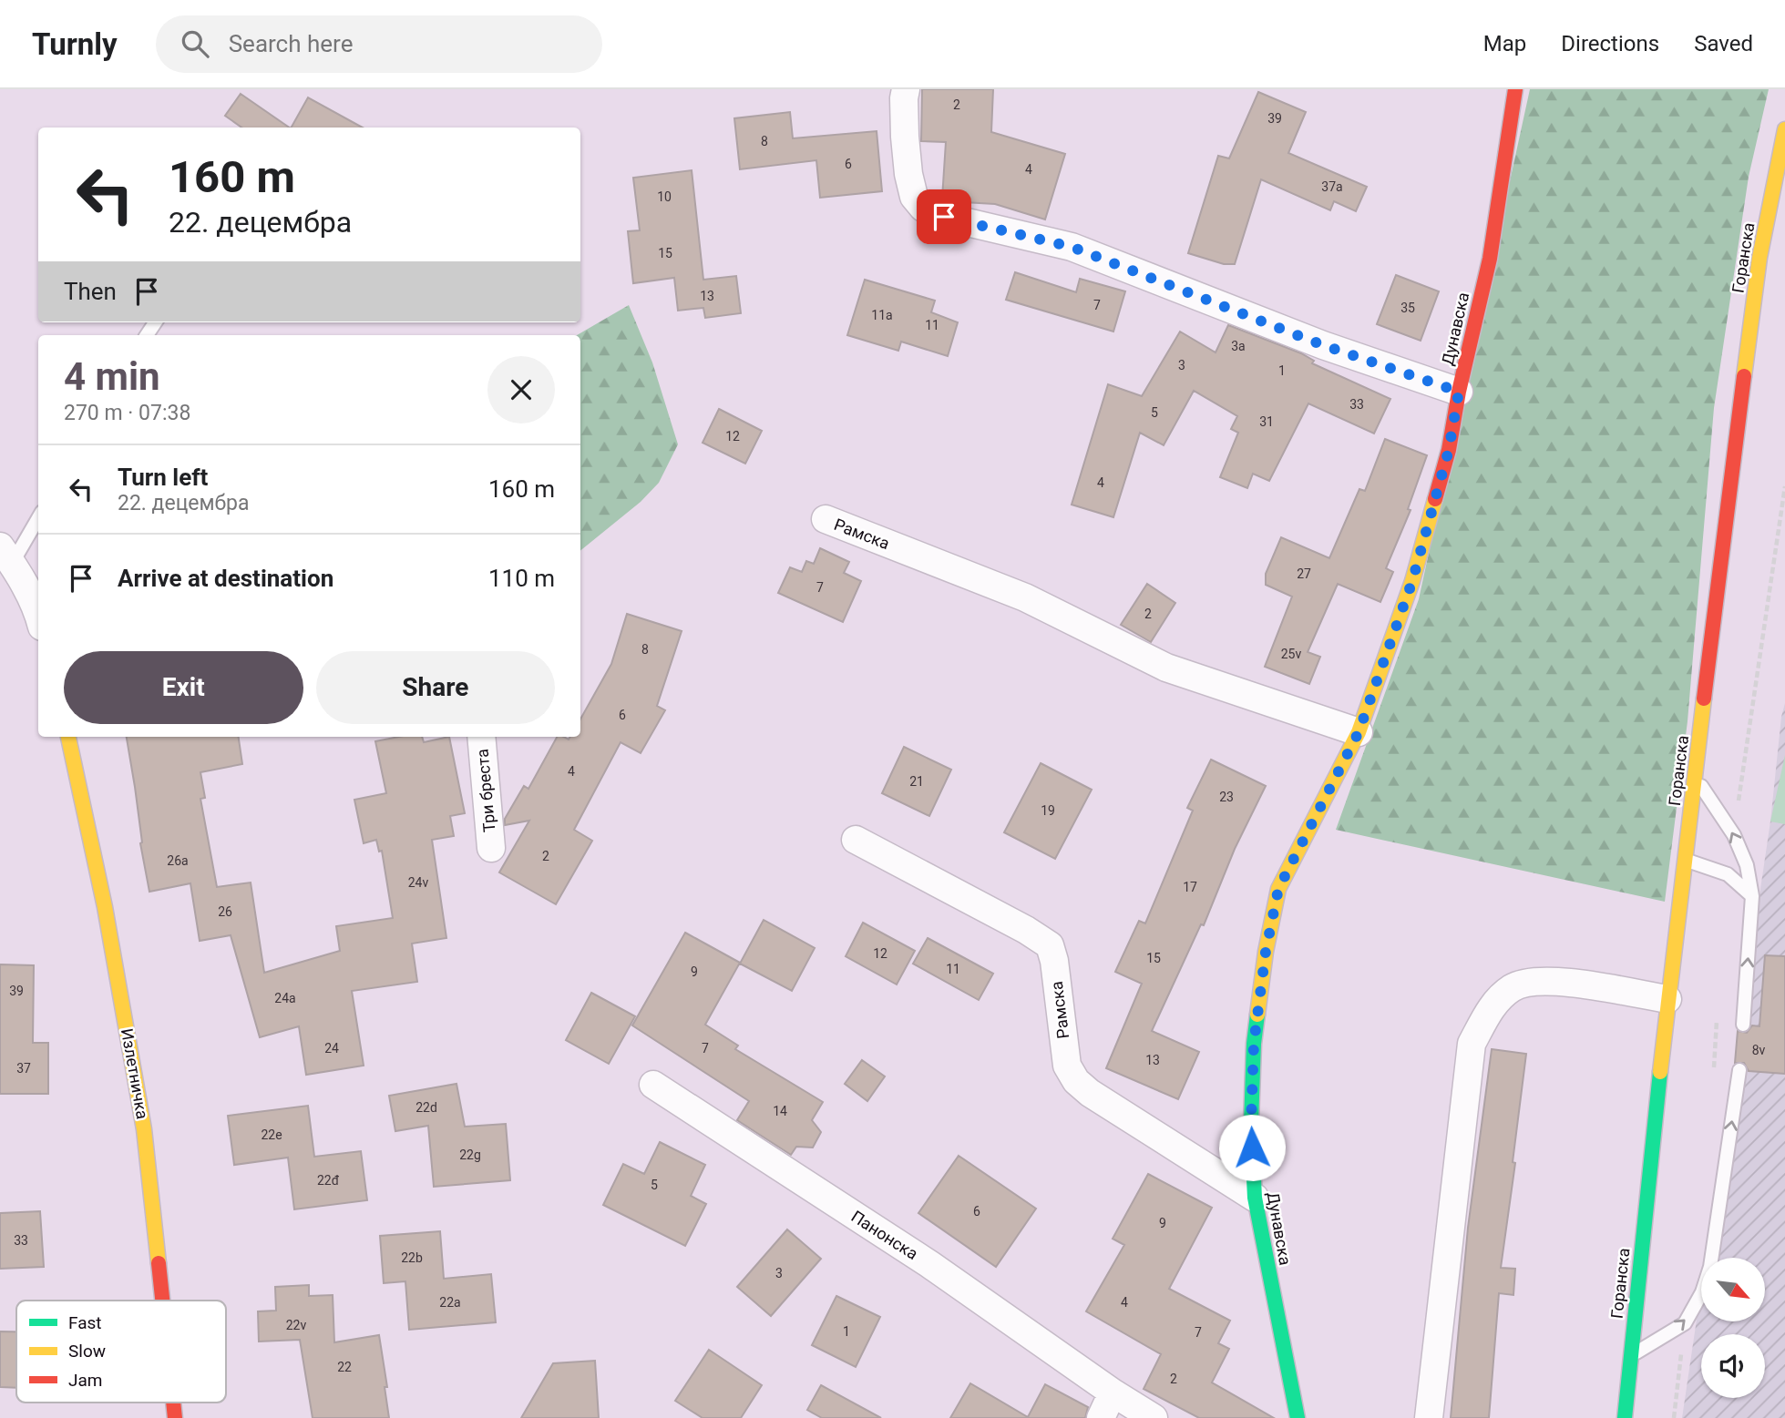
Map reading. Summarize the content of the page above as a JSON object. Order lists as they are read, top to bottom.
{
  "streets": {
    "street": [
      "Горанска",
      "Дунавска",
      "Рамска",
      "Три бреста",
      "Излетничка",
      "Панонска"
    ]
  },
  "crossings": [
    ["Дунавска", "Рамска"]
  ],
  "house_numbers": [
    "2",
    "39",
    "8",
    "6",
    "4",
    "37a",
    "10",
    "15",
    "13",
    "7",
    "35",
    "11a",
    "11",
    "3a",
    "3",
    "1",
    "33",
    "5",
    "31",
    "12",
    "4",
    "27",
    "7",
    "2",
    "8",
    "25v",
    "6",
    "4",
    "21",
    "23",
    "19",
    "2",
    "26a",
    "24v",
    "17",
    "26",
    "12",
    "15",
    "11",
    "9",
    "39",
    "24a",
    "24",
    "7",
    "8v",
    "13",
    "37",
    "22d",
    "14",
    "22e",
    "22g",
    "22đ",
    "5",
    "6",
    "9",
    "33",
    "22b",
    "3",
    "22a",
    "4",
    "22v",
    "1",
    "7",
    "22",
    "2"
  ],
  "legend": ["Fast", "Slow", "Jam"],
  "north": "bottom right",
  "page": {
    "header": "Turnly",
    "search": "Search here",
    "nav": ["Map", "Directions", "Saved"],
    "turn": ["160 m", "22. децембра"],
    "then": "Then",
    "heading": ["4 min", "270 m · 07:38"],
    "list": [
      {
        "name": "Turn left",
        "note": "22. децембра",
        "value": "160 m"
      },
      {
        "name": "Arrive at destination",
        "value": "110 m"
      }
    ],
    "buttons": ["Exit", "Share"]
  }
}
